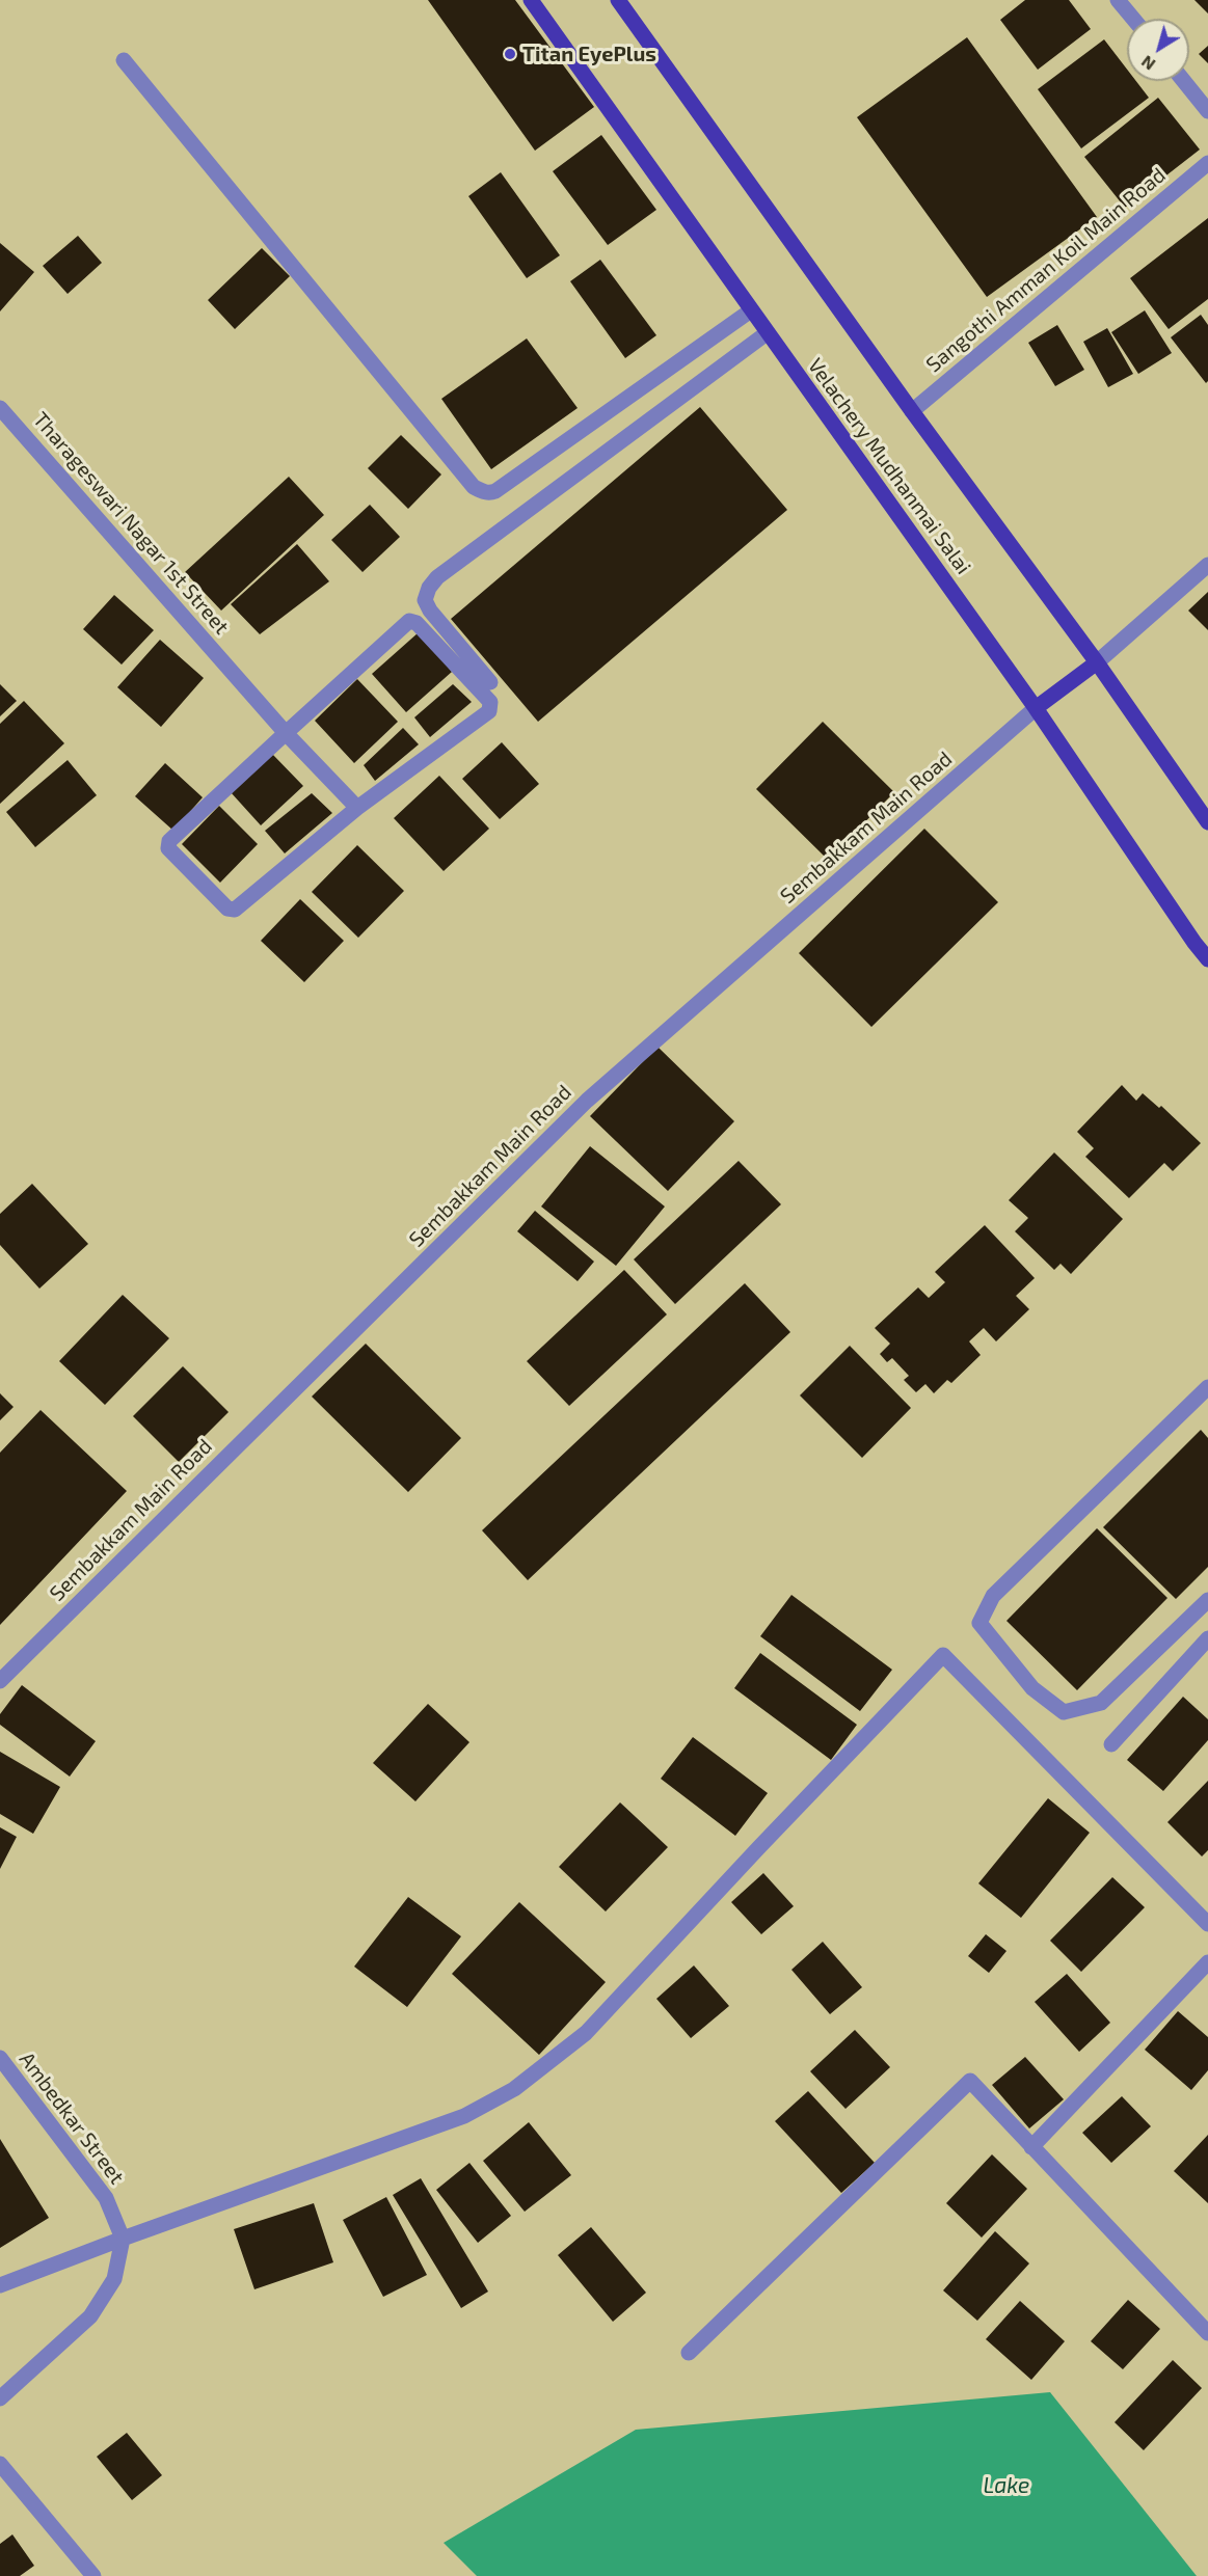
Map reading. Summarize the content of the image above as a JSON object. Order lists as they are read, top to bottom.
{
  "streets": {
    "main road": ["Velachery Mudhanmai Salai"],
    "street": [
      "Sangothi Amman Koil Main Road",
      "Tharageswari Nagar 1st Street",
      "Sembakkam Main Road",
      "Ambedkar Street"
    ]
  },
  "crossings": [
    ["Velachery Mudhanmai Salai", "Sembakkam Main Road"]
  ],
  "water": ["Lake"],
  "places": ["Titan EyePlus"],
  "north": "bottom left"
}
